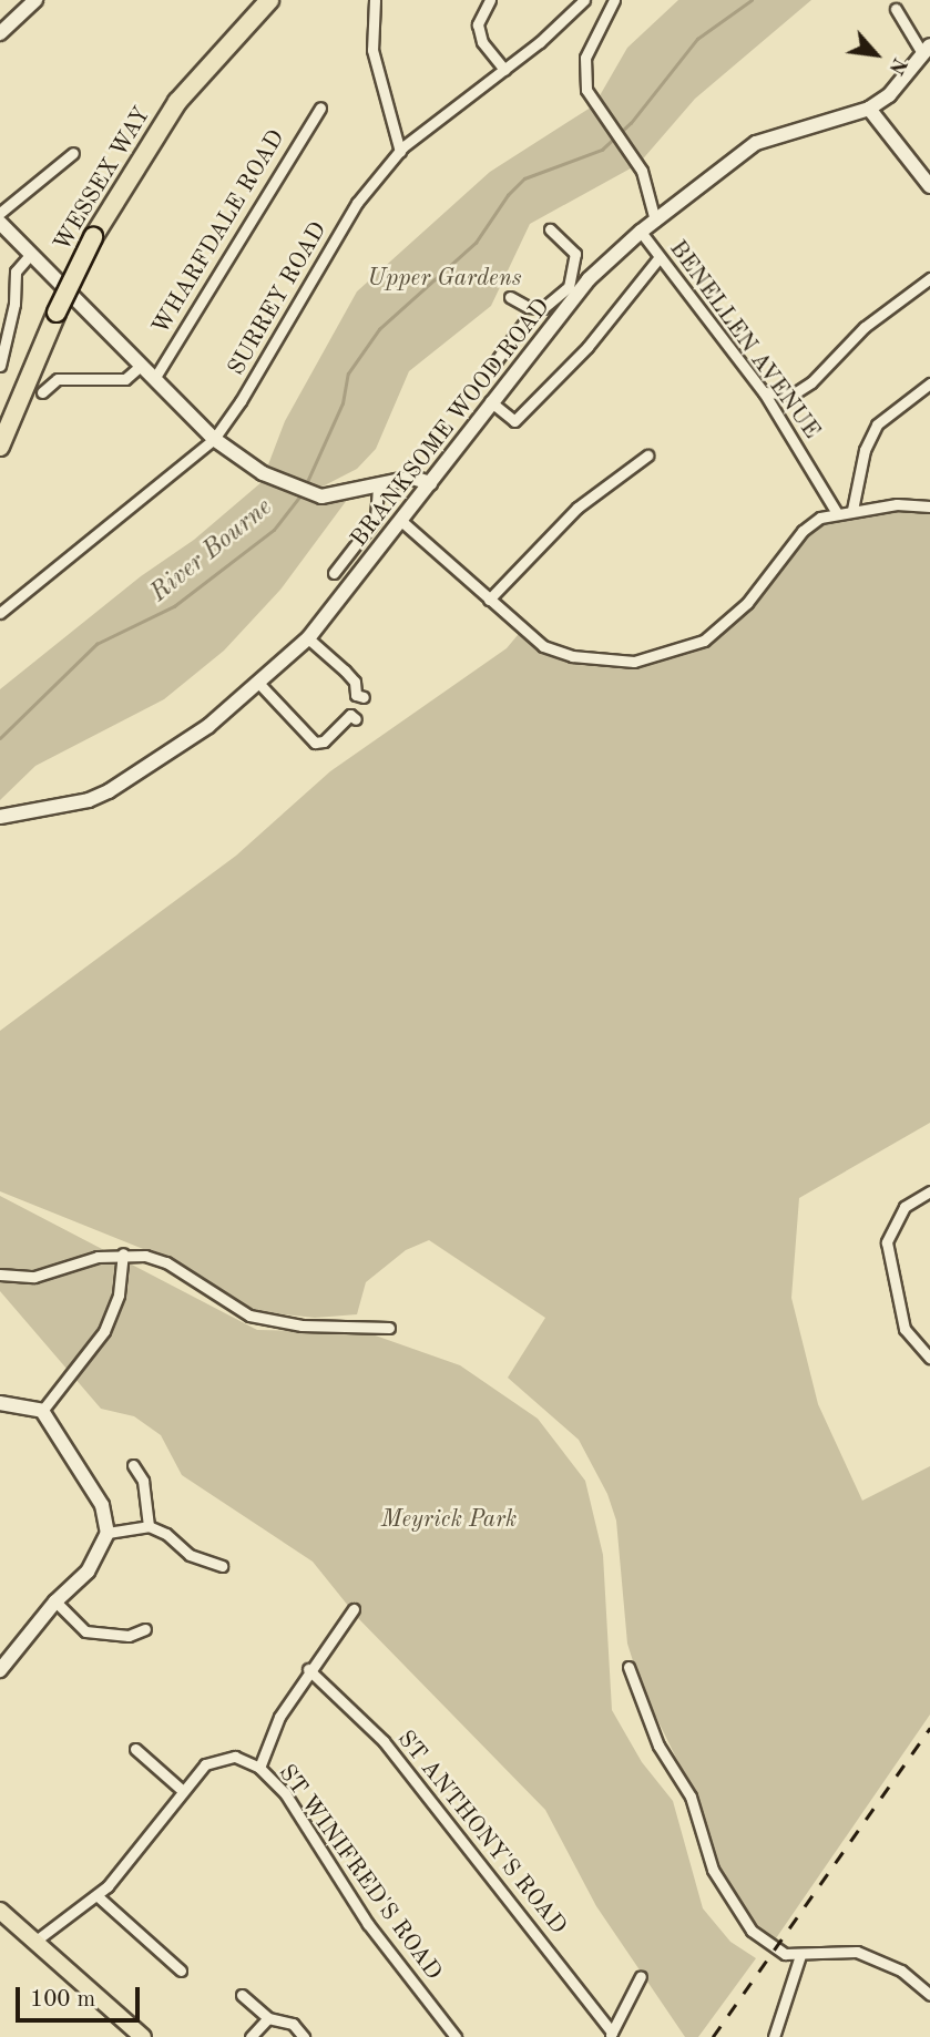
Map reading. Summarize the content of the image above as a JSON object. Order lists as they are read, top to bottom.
{
  "streets": {
    "highway": ["WESSEX WAY"],
    "street": [
      "WHARFDALE ROAD",
      "SURREY ROAD",
      "BENELLEN AVENUE",
      "BRANKSOME WOOD ROAD",
      "ST ANTHONY'S ROAD",
      "ST WINIFRED'S ROAD"
    ]
  },
  "crossings": [
    ["BENELLEN AVENUE", "BRANKSOME WOOD ROAD"]
  ],
  "water": ["River Bourne"],
  "parks": ["Upper Gardens", "Meyrick Park"],
  "scale_bar": "100 m",
  "north": "bottom right"
}
